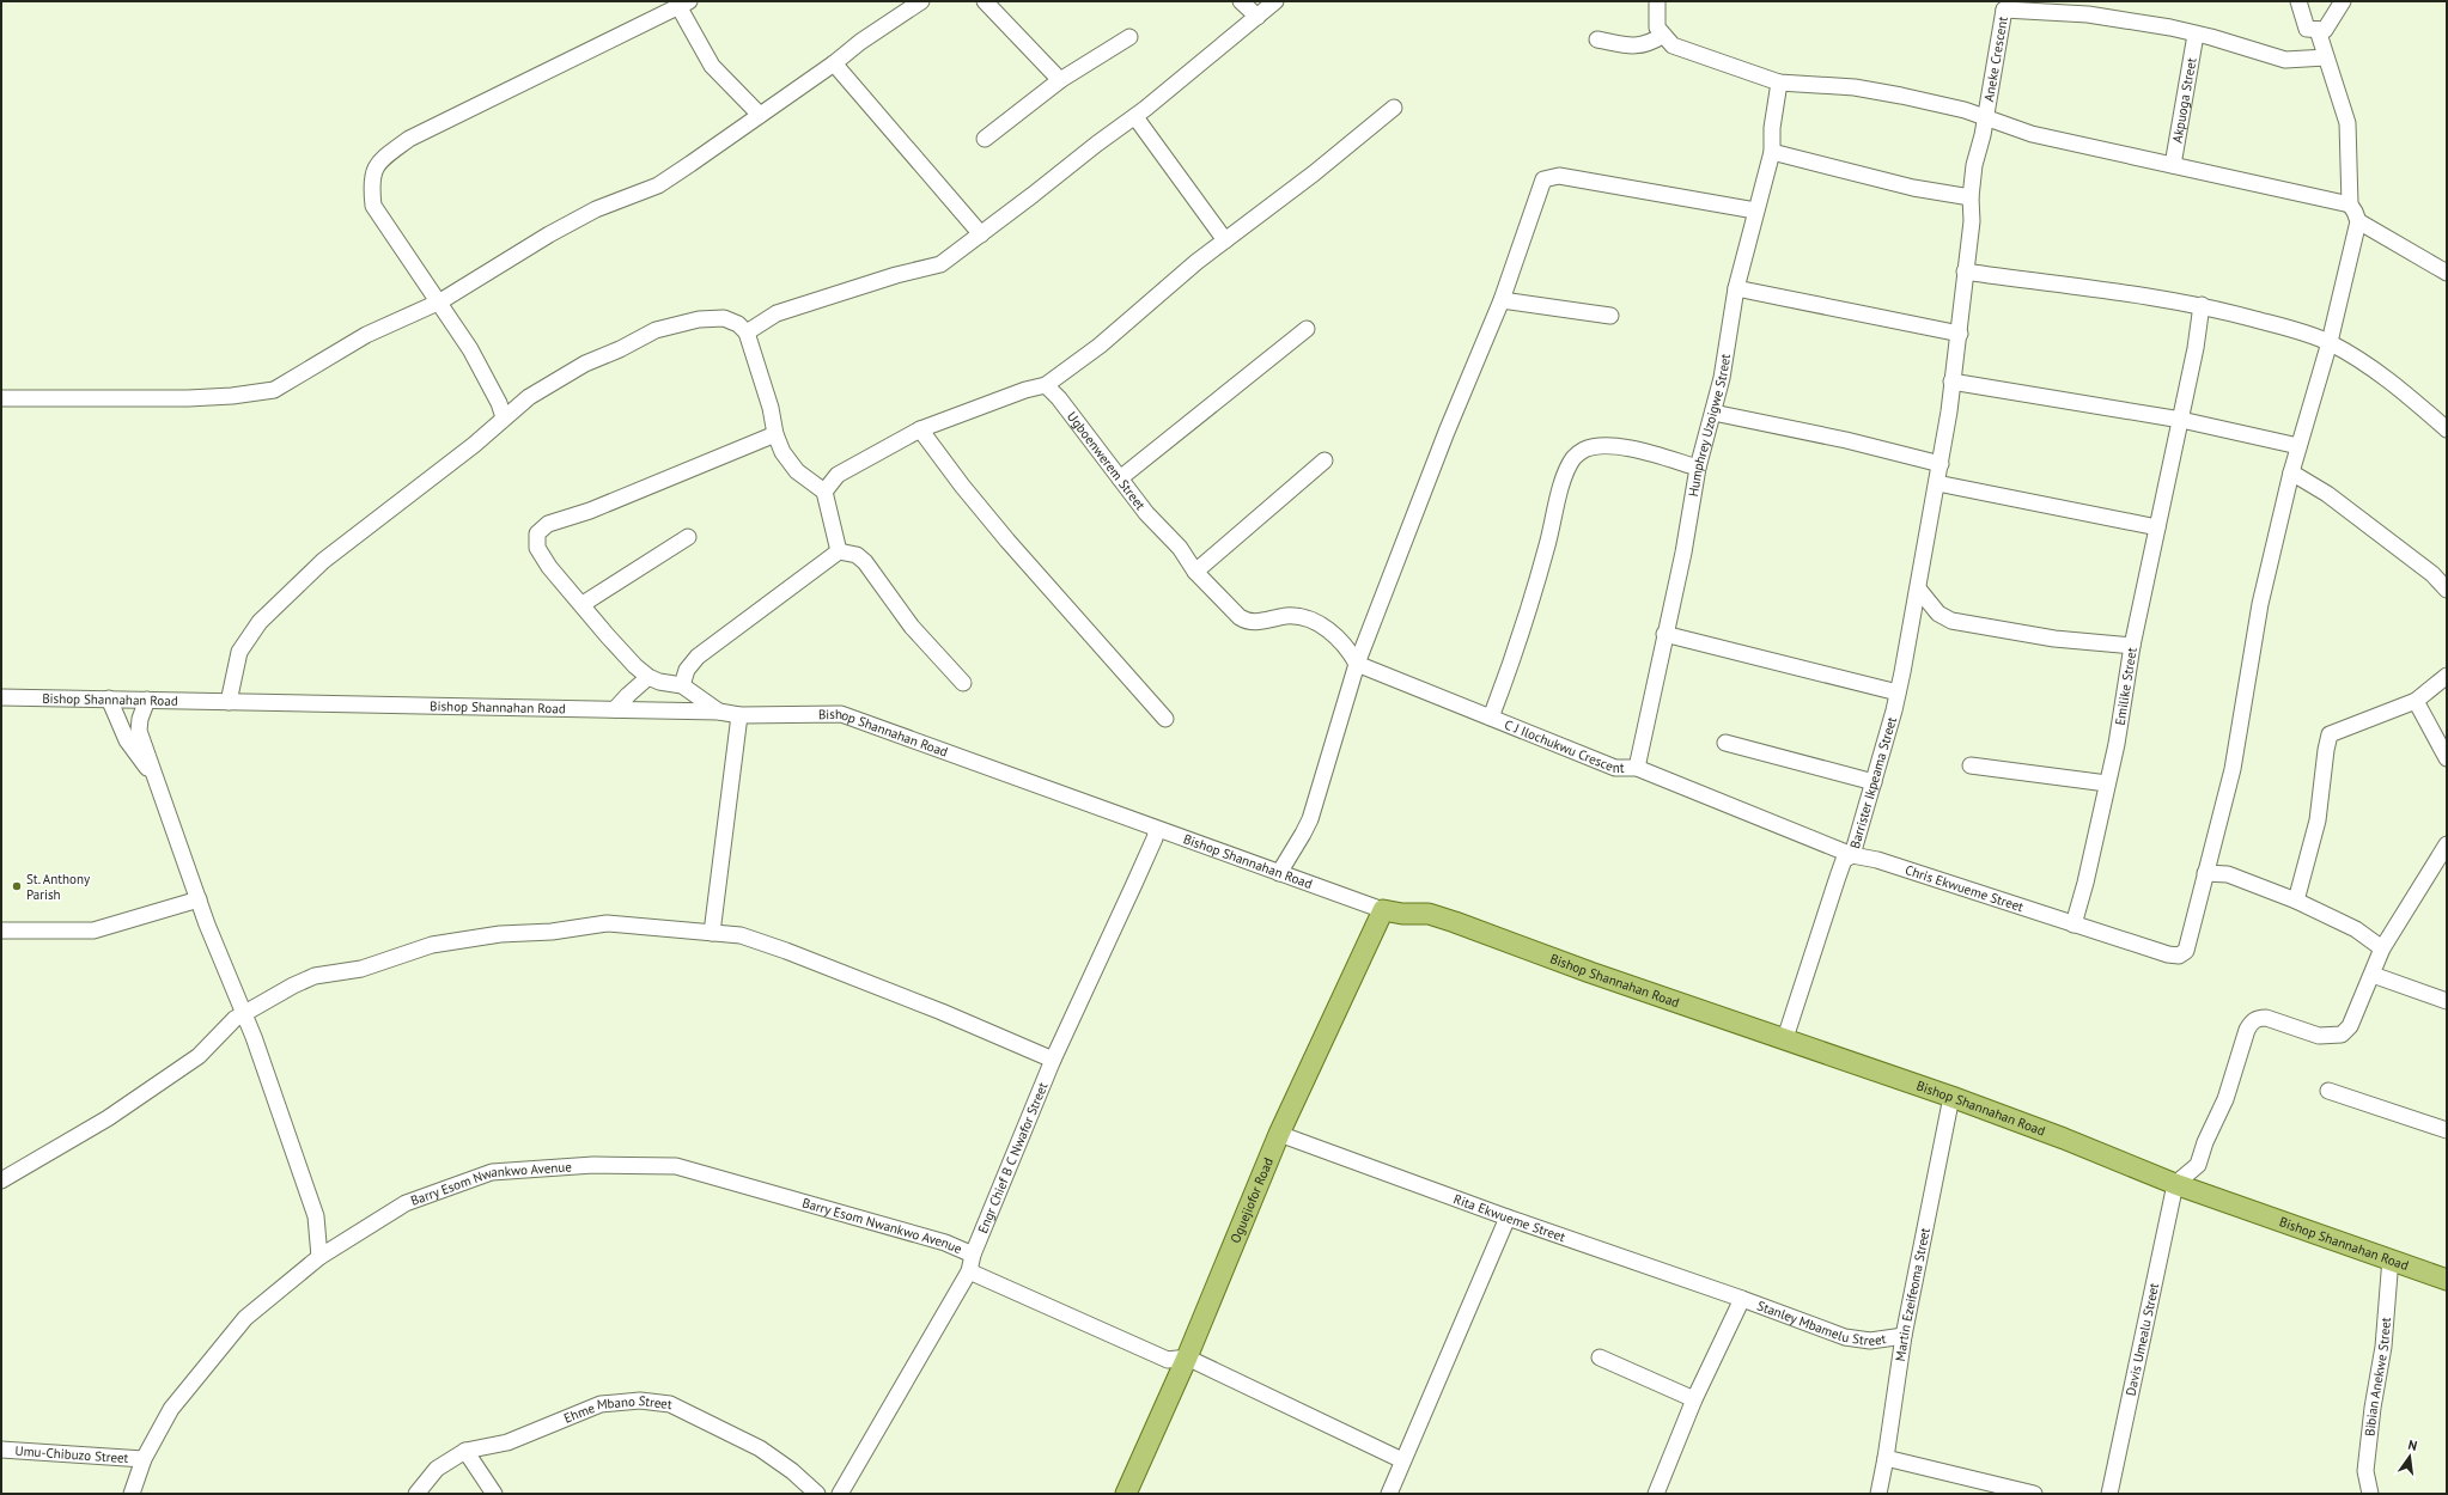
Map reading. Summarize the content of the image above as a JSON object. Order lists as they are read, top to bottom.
{
  "streets": {
    "main road": ["Bishop Shannahan Road", "Oguejiofor Road"],
    "street": [
      "Aneke Crescent",
      "Akpuoga Street",
      "Humphrey Uzoigwe Street",
      "Ugboenwerem Street",
      "Emilike Street",
      "C J Ilochukwu Crescent",
      "Barrister Ikpeama Street",
      "Chris Ekwueme Street",
      "Engr Chief B C Nwafor Street",
      "Barry Esom Nwankwo Avenue",
      "Rita Ekwueme Street",
      "Martin Ezeifeoma Street",
      "Stanley Mbamelu Street",
      "Davis Umealu Street",
      "Bibian Anekwe Street",
      "Ehme Mbano Street",
      "Umu-Chibuzo Street"
    ]
  },
  "crossings": [
    ["Humphrey Uzoigwe Street", "C J Ilochukwu Crescent"],
    ["Ugboenwerem Street", "C J Ilochukwu Crescent"],
    ["Emilike Street", "Barrister Ikpeama Street"],
    ["Emilike Street", "Chris Ekwueme Street"],
    ["Bishop Shannahan Road", "Barrister Ikpeama Street"],
    ["Bishop Shannahan Road", "Engr Chief B C Nwafor Street"],
    ["Bishop Shannahan Road", "Oguejiofor Road"],
    ["Bishop Shannahan Road", "Martin Ezeifeoma Street"],
    ["Bishop Shannahan Road", "Davis Umealu Street"],
    ["Bishop Shannahan Road", "Bibian Anekwe Street"],
    ["C J Ilochukwu Crescent", "Barrister Ikpeama Street"],
    ["C J Ilochukwu Crescent", "Chris Ekwueme Street"],
    ["Barrister Ikpeama Street", "Chris Ekwueme Street"],
    ["Engr Chief B C Nwafor Street", "Barry Esom Nwankwo Avenue"],
    ["Barry Esom Nwankwo Avenue", "Umu-Chibuzo Street"],
    ["Oguejiofor Road", "Rita Ekwueme Street"],
    ["Rita Ekwueme Street", "Stanley Mbamelu Street"],
    ["Martin Ezeifeoma Street", "Stanley Mbamelu Street"]
  ],
  "places": ["St. Anthony Parish"],
  "north": "top"
}
